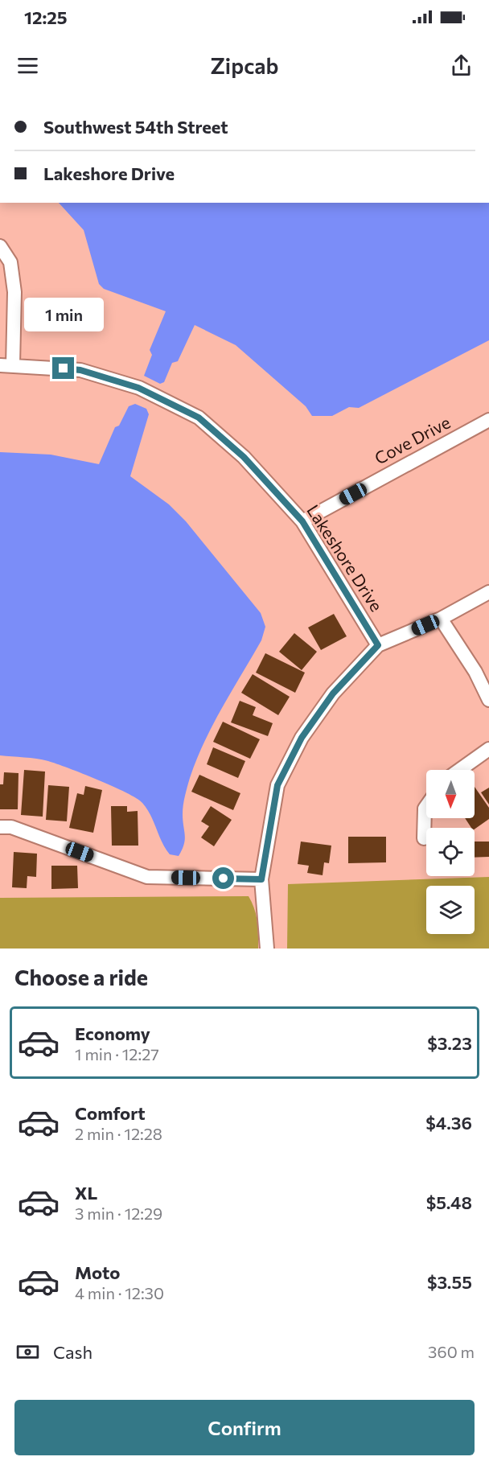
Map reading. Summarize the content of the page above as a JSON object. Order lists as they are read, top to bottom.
{
  "streets": {
    "street": ["Cove Drive", "Lakeshore Drive"]
  },
  "crossings": [
    ["Cove Drive", "Lakeshore Drive"]
  ],
  "north": "bottom",
  "page": {
    "status": "12:25",
    "header": "Zipcab",
    "banner": ["Southwest 54th Street", "Lakeshore Drive"],
    "bubble": "1 min",
    "heading": "Choose a ride",
    "list": [
      {
        "name": "Economy",
        "note": "1 min · 12:27",
        "value": "$3.23"
      },
      {
        "name": "Comfort",
        "note": "2 min · 12:28",
        "value": "$4.36"
      },
      {
        "name": "XL",
        "note": "3 min · 12:29",
        "value": "$5.48"
      },
      {
        "name": "Moto",
        "note": "4 min · 12:30",
        "value": "$3.55"
      }
    ],
    "pay": ["Cash", "360 m"],
    "buttons": "Confirm"
  }
}
